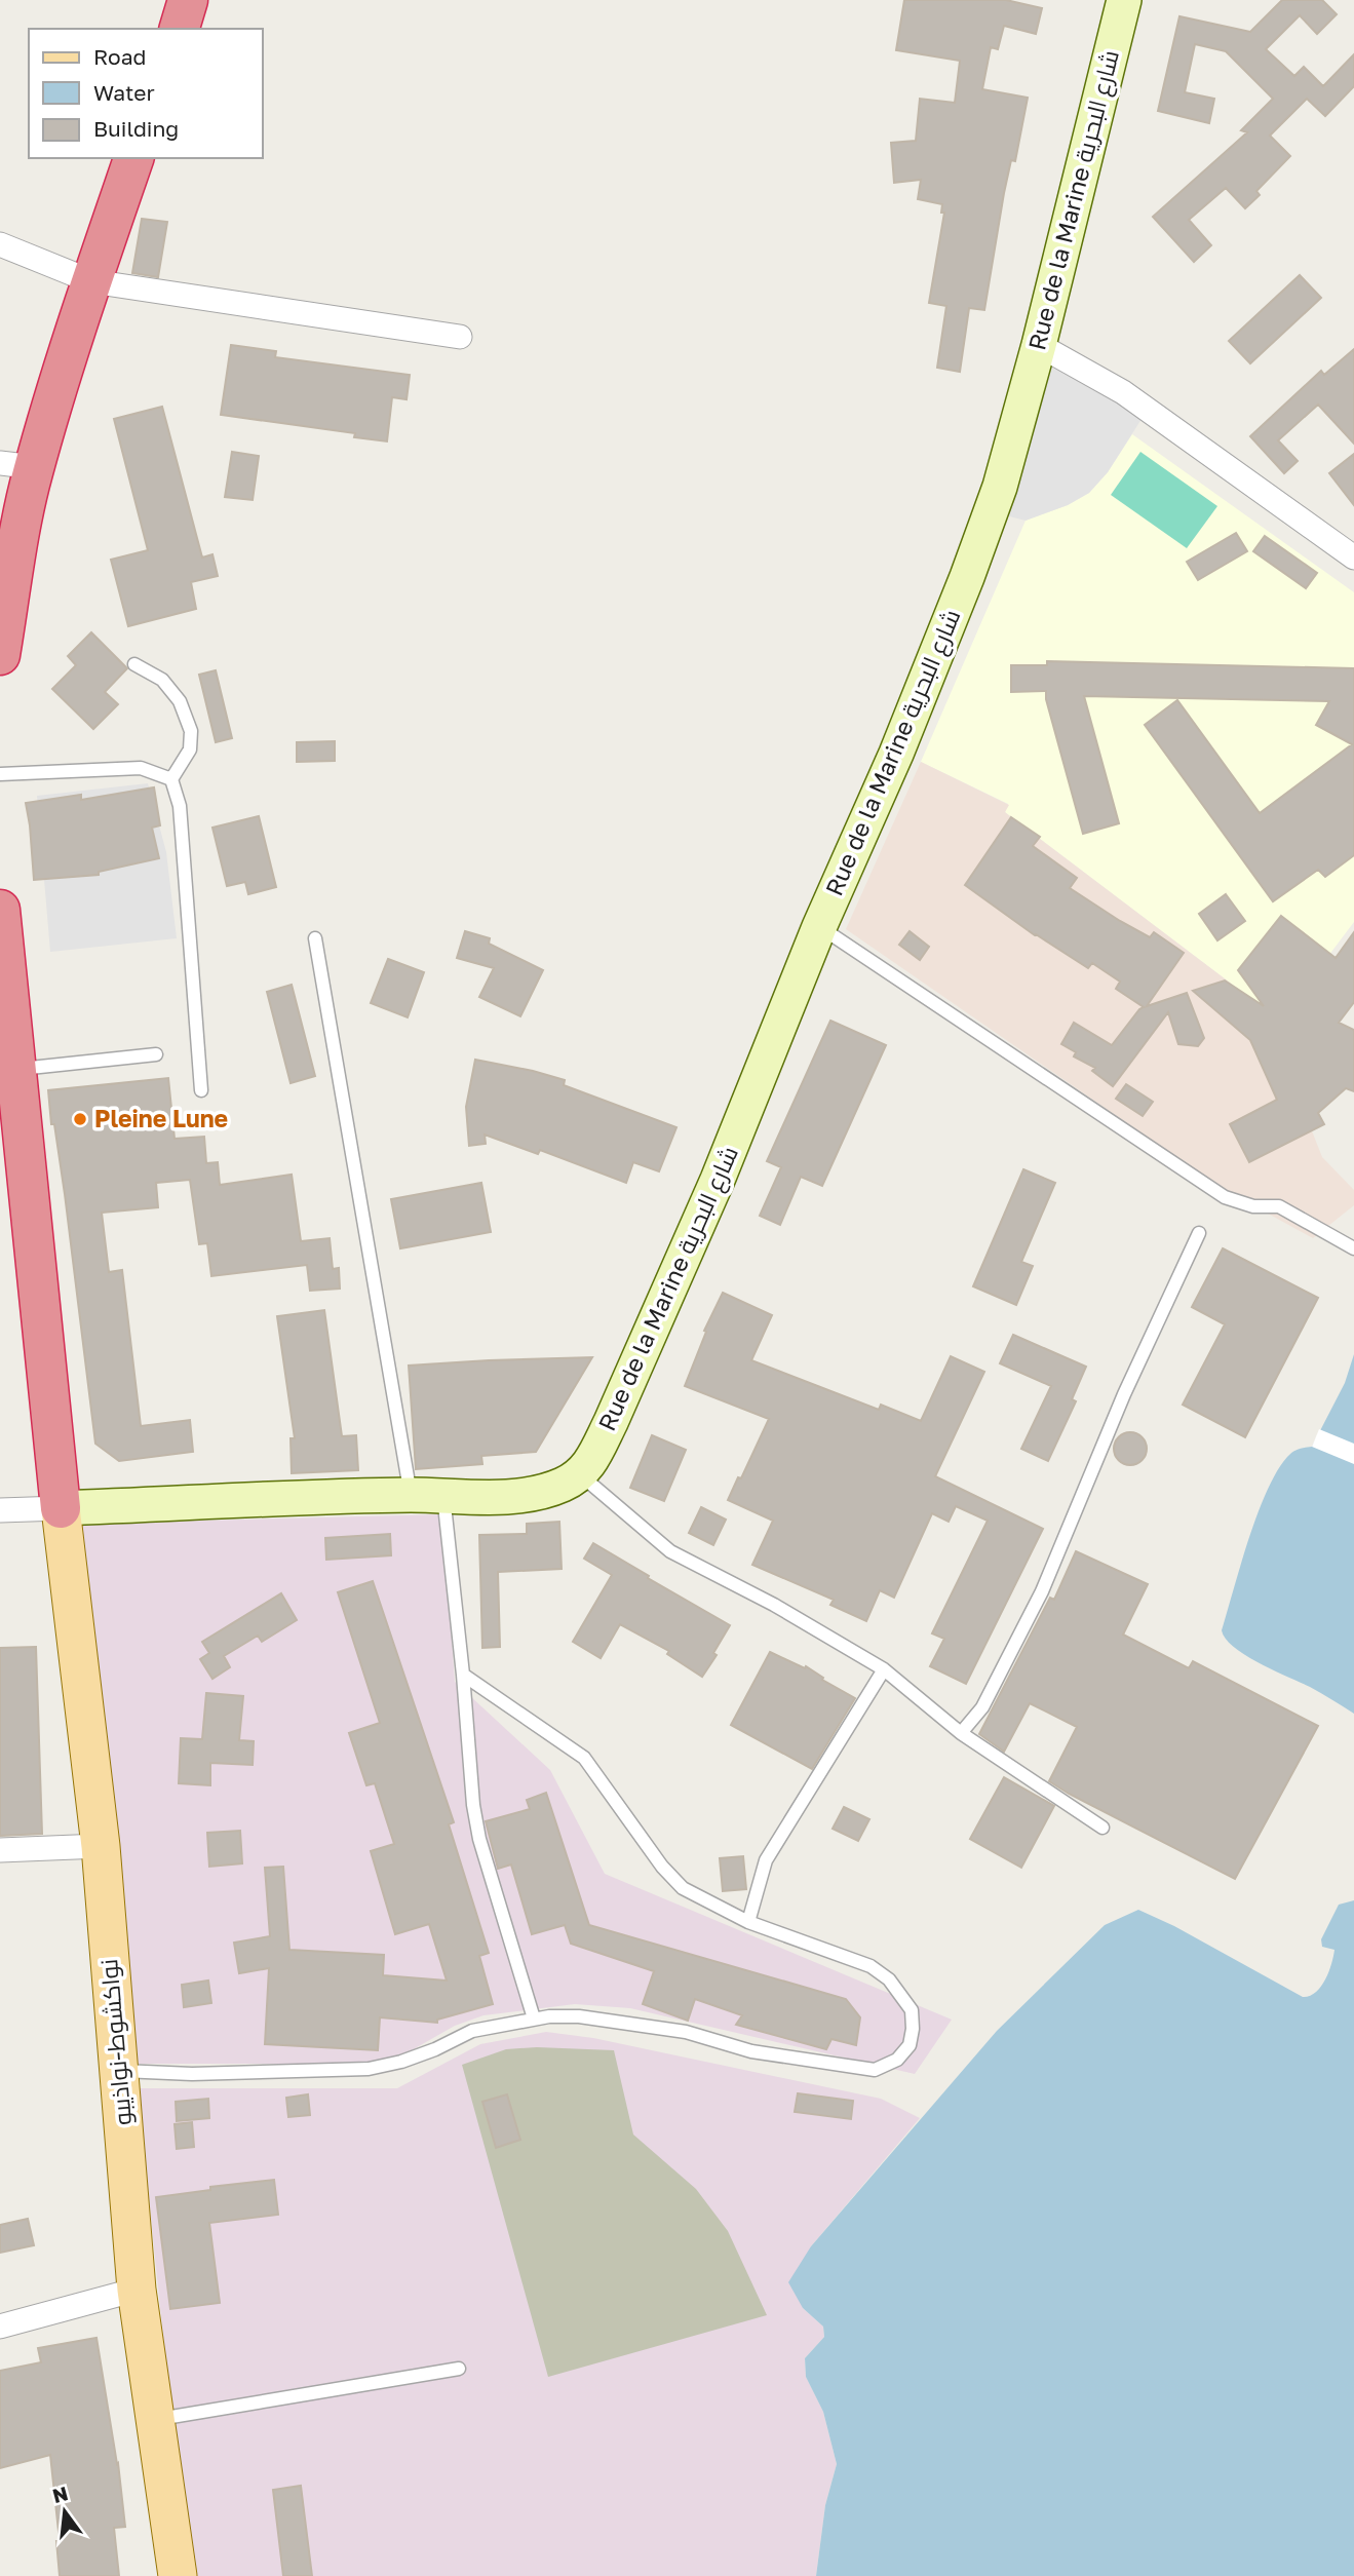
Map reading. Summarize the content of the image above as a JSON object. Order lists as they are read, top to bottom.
{
  "streets": {
    "main road": ["نواكشوط-نواذيبو"],
    "street": ["Rue de la Marine شارع البحرية"]
  },
  "places": ["Pleine Lune"],
  "legend": ["Road", "Water", "Building"],
  "north": "top"
}
